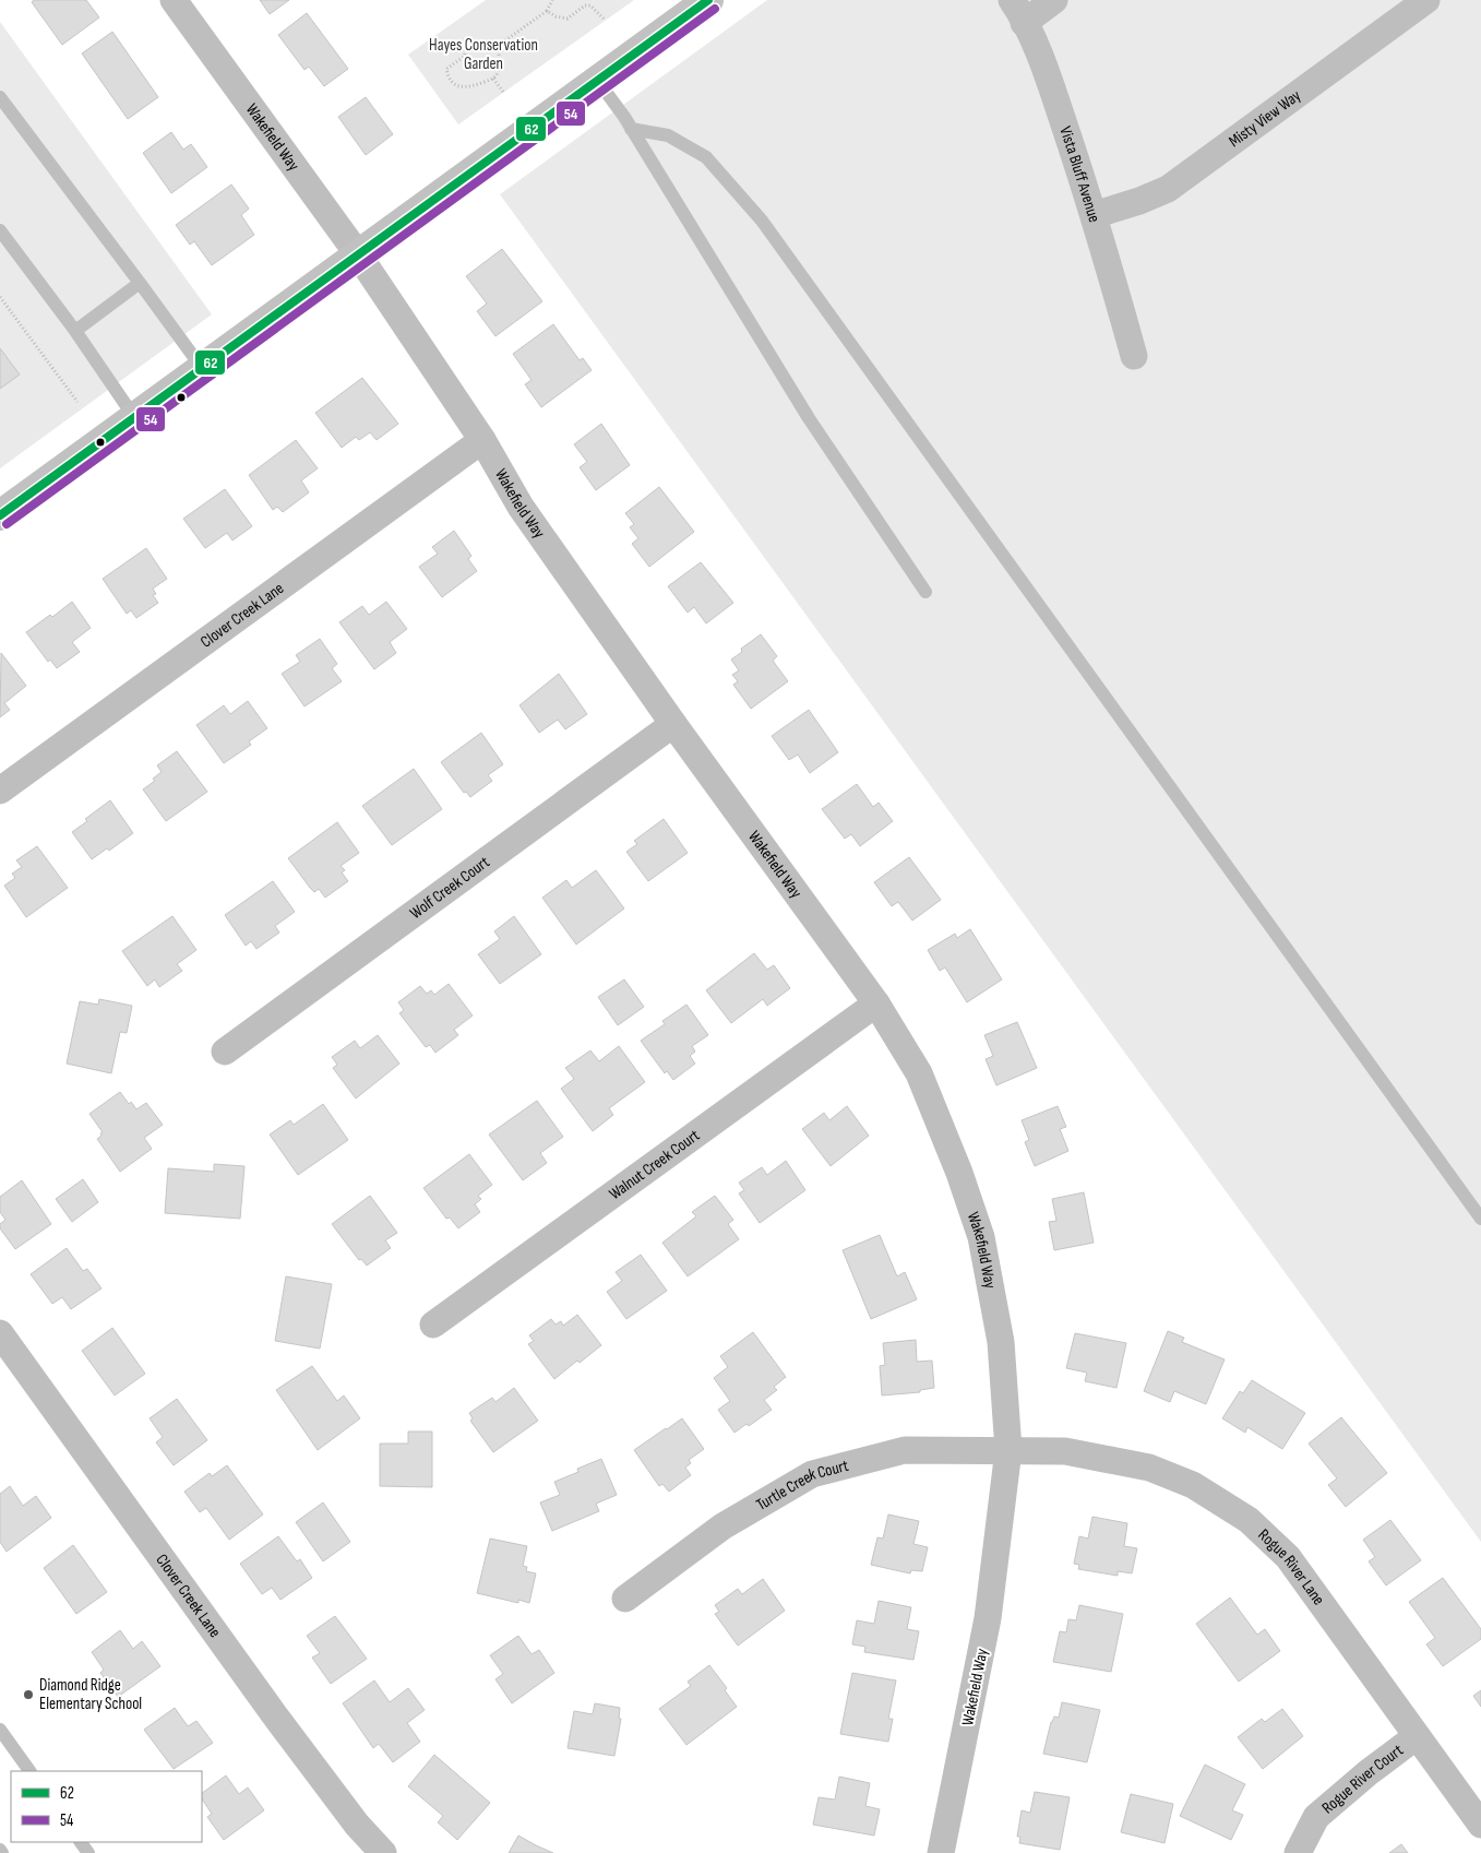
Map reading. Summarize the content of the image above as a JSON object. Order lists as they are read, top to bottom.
{
  "streets": {
    "street": [
      "Misty View Way",
      "Wakefield Way",
      "Vista Bluff Avenue",
      "Clover Creek Lane",
      "Wolf Creek Court",
      "Walnut Creek Court",
      "Turtle Creek Court",
      "Rogue River Lane",
      "Rogue River Court"
    ]
  },
  "crossings": [
    ["Misty View Way", "Vista Bluff Avenue"],
    ["Wakefield Way", "Clover Creek Lane"],
    ["Wakefield Way", "Wolf Creek Court"],
    ["Wakefield Way", "Walnut Creek Court"],
    ["Wakefield Way", "Turtle Creek Court"],
    ["Wakefield Way", "Rogue River Lane"],
    ["Turtle Creek Court", "Rogue River Lane"],
    ["Rogue River Lane", "Rogue River Court"]
  ],
  "parks": ["Hayes Conservation Garden"],
  "places": ["Diamond Ridge Elementary School"],
  "lines": ["transit line 62", "transit line 54"],
  "legend": ["62", "54"]
}
